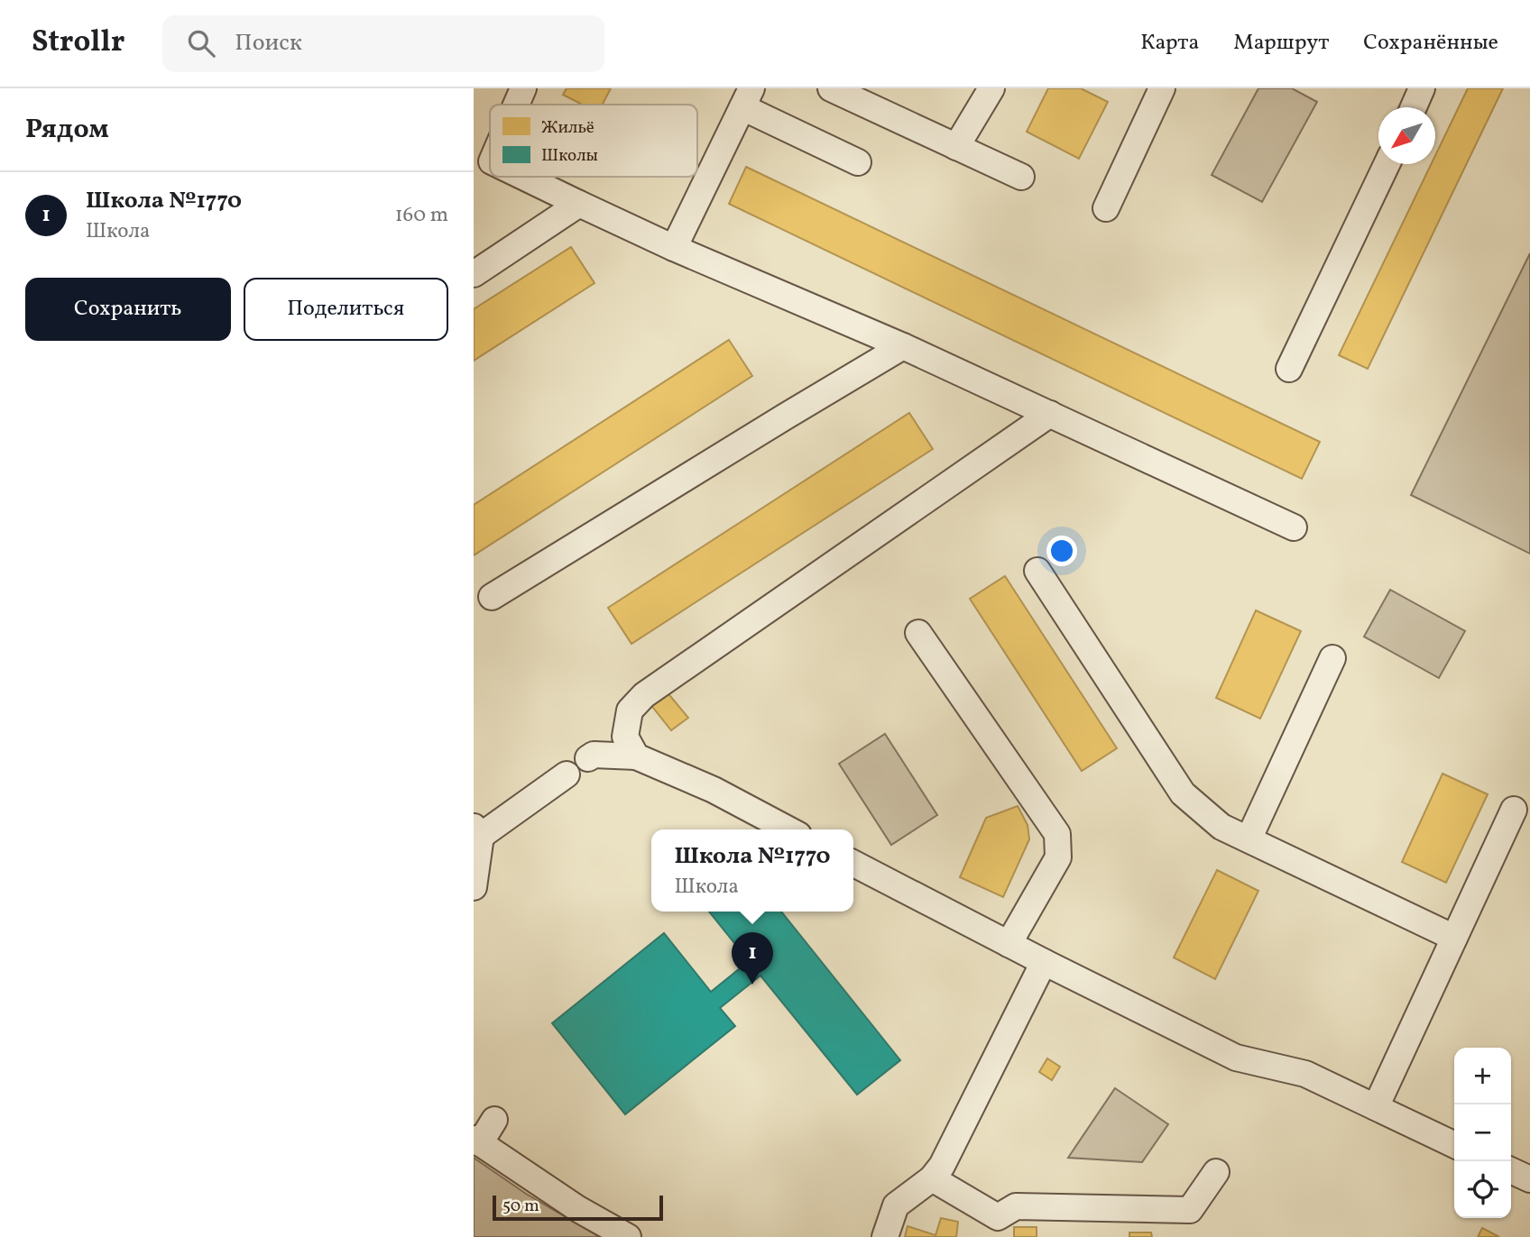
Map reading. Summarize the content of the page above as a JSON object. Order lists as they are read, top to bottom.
{
  "legend": ["Жильё", "Школы"],
  "scale_bar": "50 m",
  "north": "bottom left",
  "page": {
    "header": "Strollr",
    "search": "Поиск",
    "nav": ["Карта", "Маршрут", "Сохранённые"],
    "heading": "Рядом",
    "list": [
      {
        "mark": "1",
        "name": "Школа №1770",
        "note": "Школа",
        "value": "160 m"
      }
    ],
    "buttons": ["Сохранить", "Поделиться"],
    "popup": ["Школа №1770", "Школа"],
    "pins": "1",
    "map_buttons": ["+", "−"],
    "scale": "50 m"
  }
}
